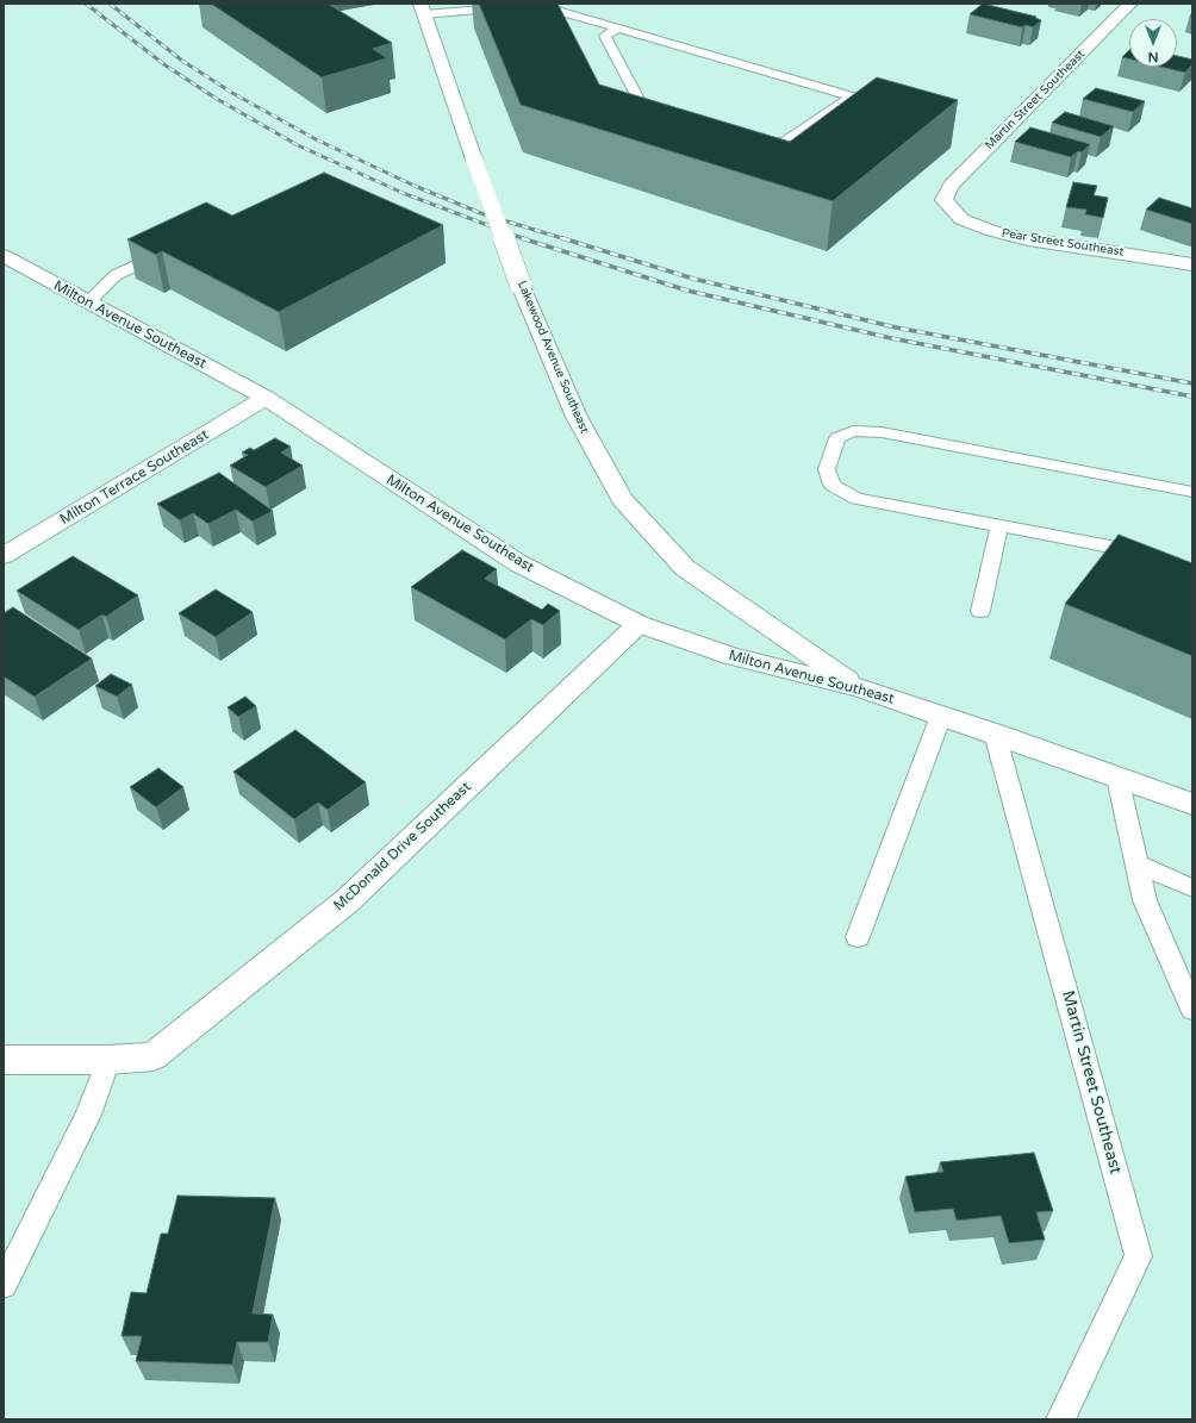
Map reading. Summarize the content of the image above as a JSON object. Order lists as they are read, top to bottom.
{
  "streets": {
    "street": [
      "Martin Street Southeast",
      "Pear Street Southeast",
      "Milton Avenue Southeast",
      "Lakewood Avenue Southeast",
      "Milton Terrace Southeast",
      "McDonald Drive Southeast"
    ]
  },
  "crossings": [
    ["Martin Street Southeast", "Pear Street Southeast"],
    ["Martin Street Southeast", "Milton Avenue Southeast"],
    ["Milton Avenue Southeast", "Lakewood Avenue Southeast"],
    ["Milton Avenue Southeast", "Milton Terrace Southeast"],
    ["Milton Avenue Southeast", "McDonald Drive Southeast"]
  ],
  "north": "bottom"
}
